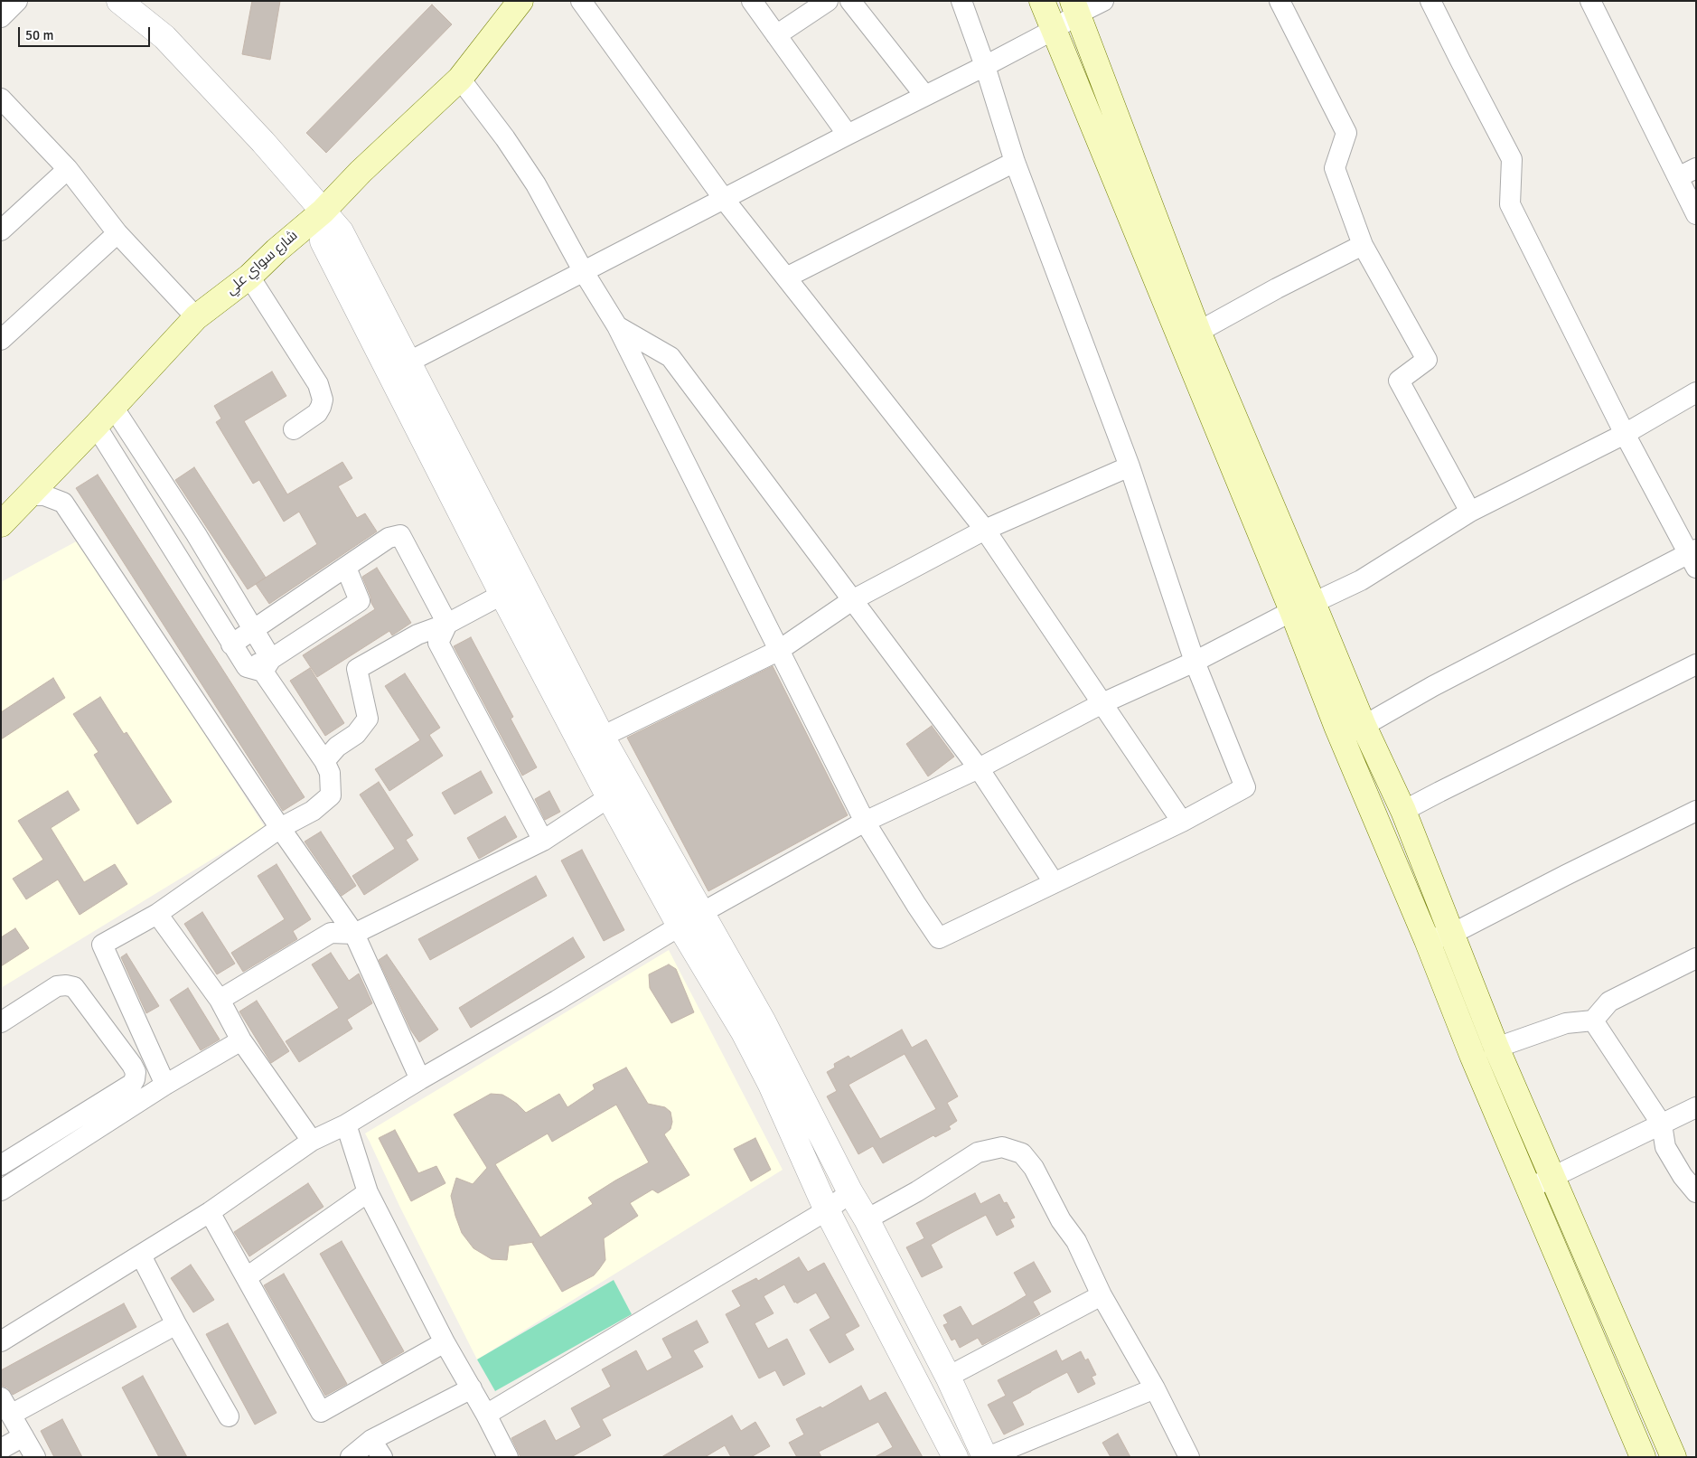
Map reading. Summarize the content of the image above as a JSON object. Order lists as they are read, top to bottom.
{
  "streets": {
    "main road": ["شارع سواي علي"]
  },
  "scale_bar": "50 m"
}
